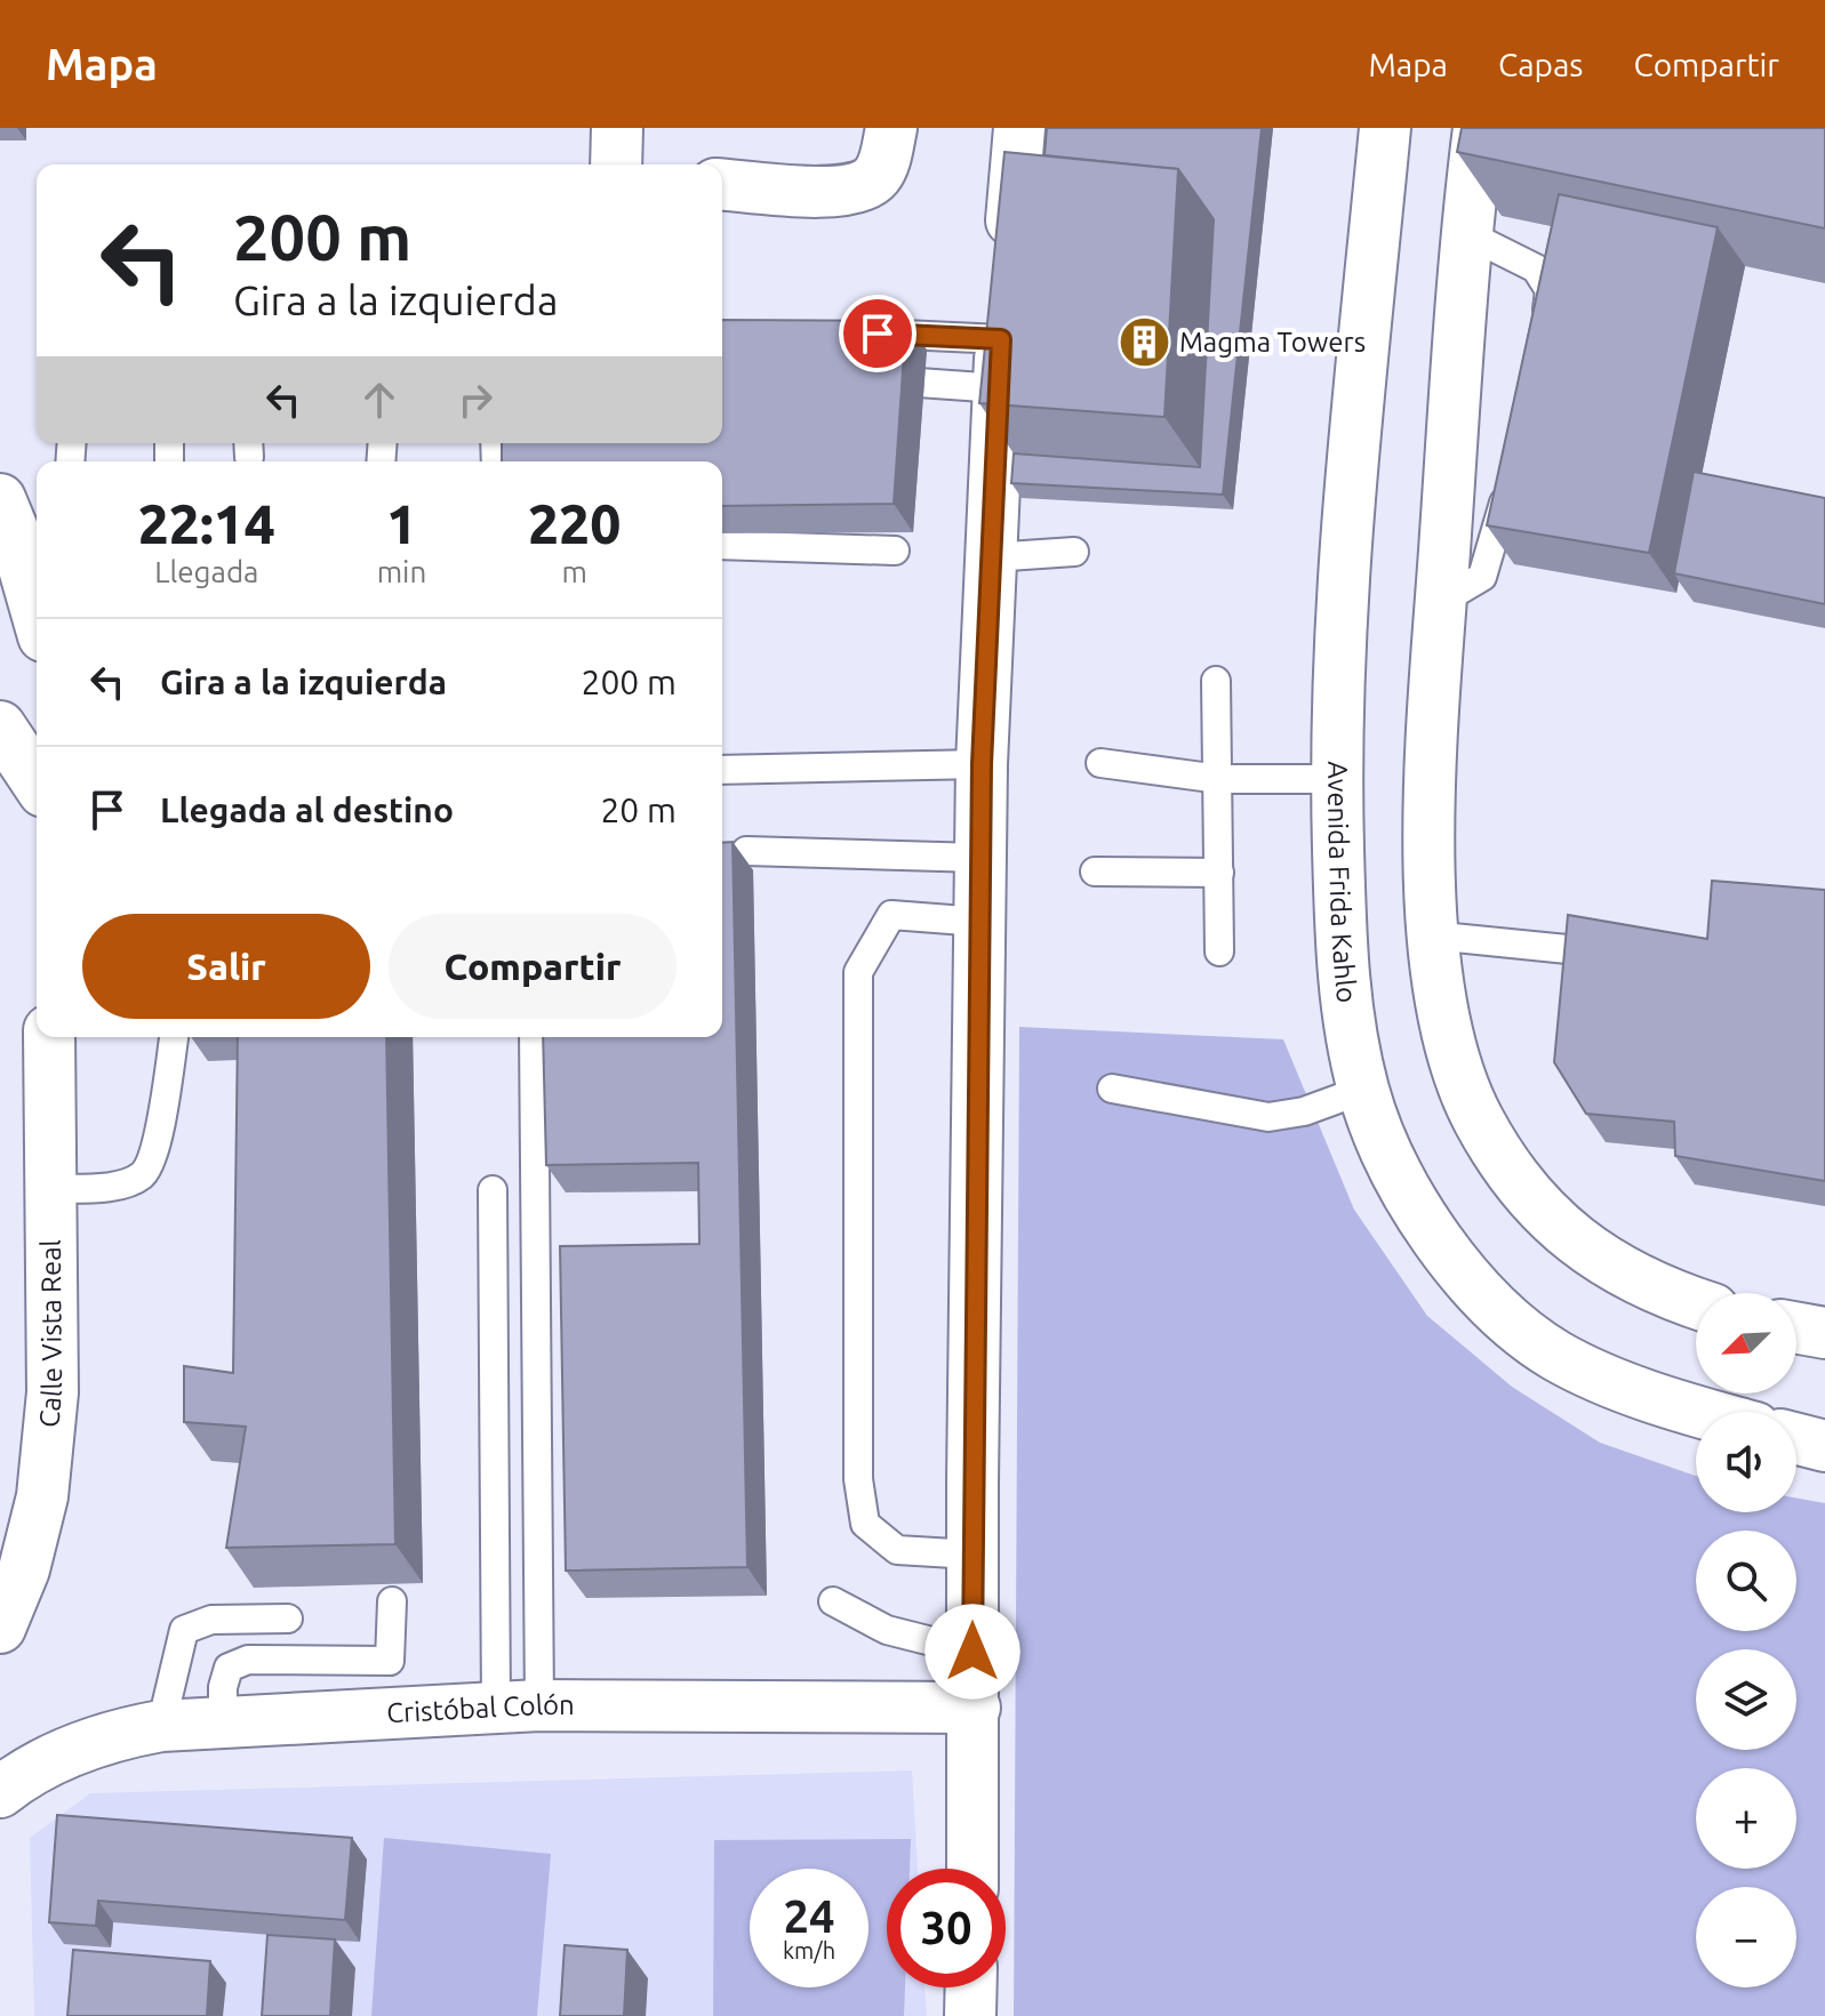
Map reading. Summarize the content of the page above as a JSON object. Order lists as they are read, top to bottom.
{
  "streets": {
    "street": ["Avenida Frida Kahlo", "Calle Vista Real", "Cristóbal Colón"]
  },
  "places": {
    "building": ["Magma Towers"]
  },
  "north": "bottom left",
  "page": {
    "header": "Mapa",
    "nav": ["Mapa", "Capas", "Compartir"],
    "turn": ["200 m", "Gira a la izquierda"],
    "eta": [
      "22:14",
      "Llegada",
      "1",
      "min",
      "220",
      "m"
    ],
    "list": [
      {
        "name": "Gira a la izquierda",
        "value": "200 m"
      },
      {
        "name": "Llegada al destino",
        "value": "20 m"
      }
    ],
    "buttons": ["Salir", "Compartir"],
    "map_buttons": ["+", "−"],
    "speed": "24 km/h",
    "limit": "30"
  }
}
